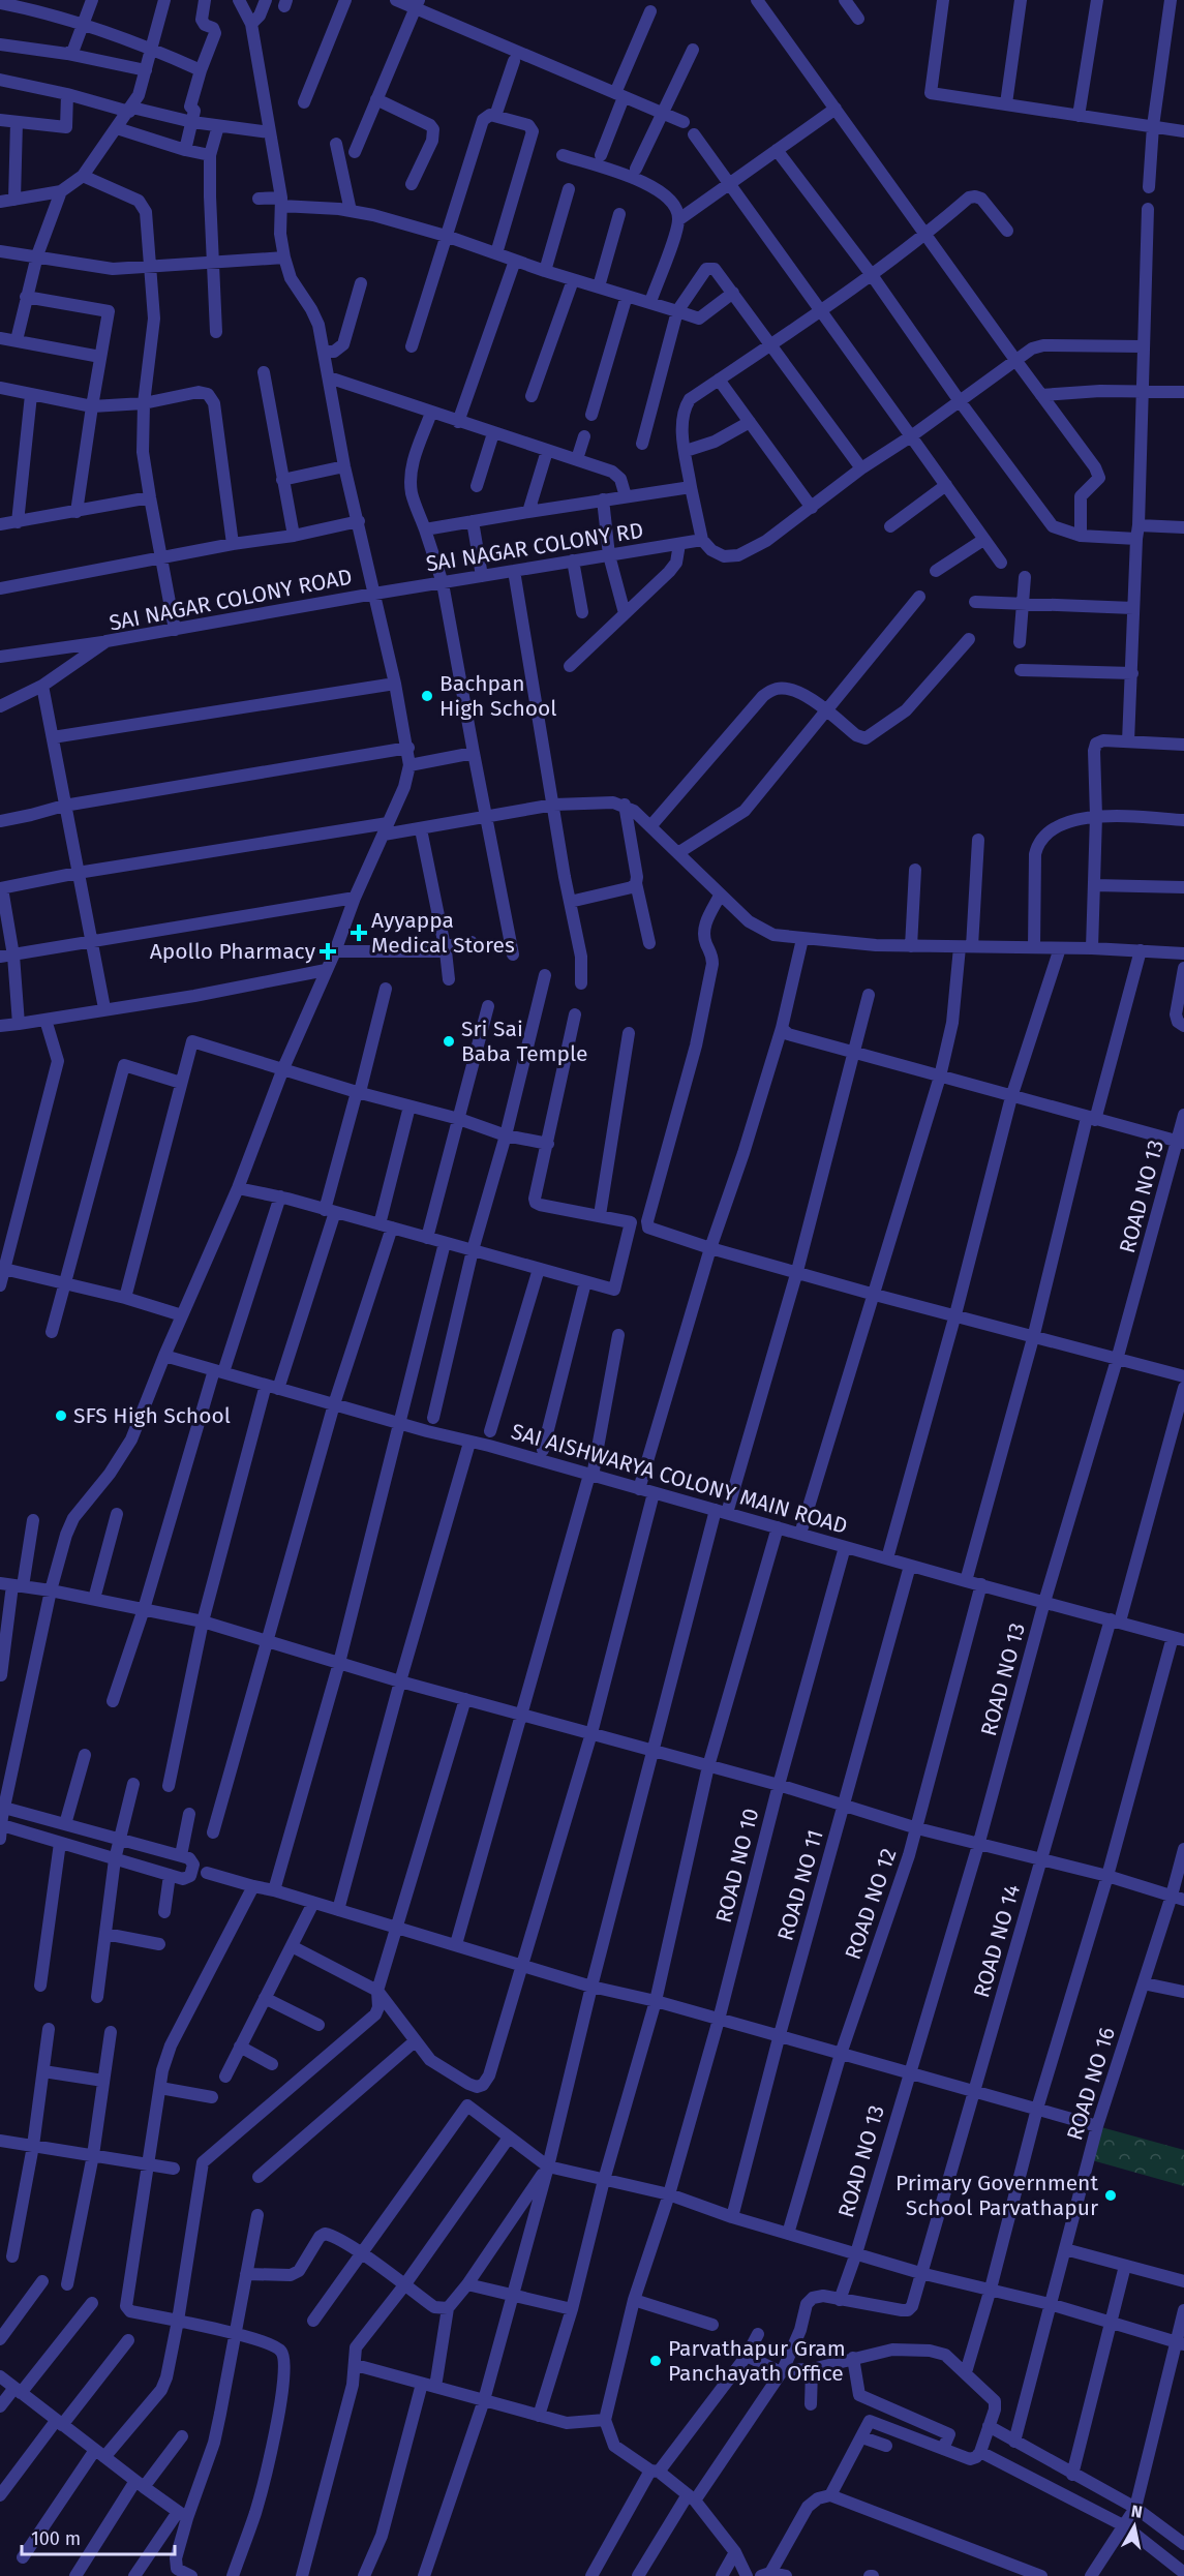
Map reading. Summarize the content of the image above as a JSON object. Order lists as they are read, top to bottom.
{
  "streets": {
    "street": [
      "SAI NAGAR COLONY RD",
      "SAI NAGAR COLONY ROAD",
      "ROAD NO 13",
      "SAI AISHWARYA COLONY MAIN ROAD",
      "ROAD NO 10",
      "ROAD NO 11",
      "ROAD NO 12",
      "ROAD NO 14",
      "ROAD NO 16"
    ]
  },
  "crossings": [
    ["SAI NAGAR COLONY RD", "SAI NAGAR COLONY ROAD"],
    ["ROAD NO 13", "SAI AISHWARYA COLONY MAIN ROAD"],
    ["ROAD NO 13", "ROAD NO 14"],
    ["SAI AISHWARYA COLONY MAIN ROAD", "ROAD NO 10"],
    ["SAI AISHWARYA COLONY MAIN ROAD", "ROAD NO 11"],
    ["SAI AISHWARYA COLONY MAIN ROAD", "ROAD NO 12"],
    ["SAI AISHWARYA COLONY MAIN ROAD", "ROAD NO 14"]
  ],
  "places": {
    "other": [
      "Bachpan High School",
      "Sri Sai Baba Temple",
      "SFS High School",
      "Primary Government School Parvathapur",
      "Parvathapur Gram Panchayath Office"
    ],
    "health": ["Ayyappa Medical Stores", "Apollo Pharmacy"]
  },
  "scale_bar": "100 m",
  "north": "top"
}
